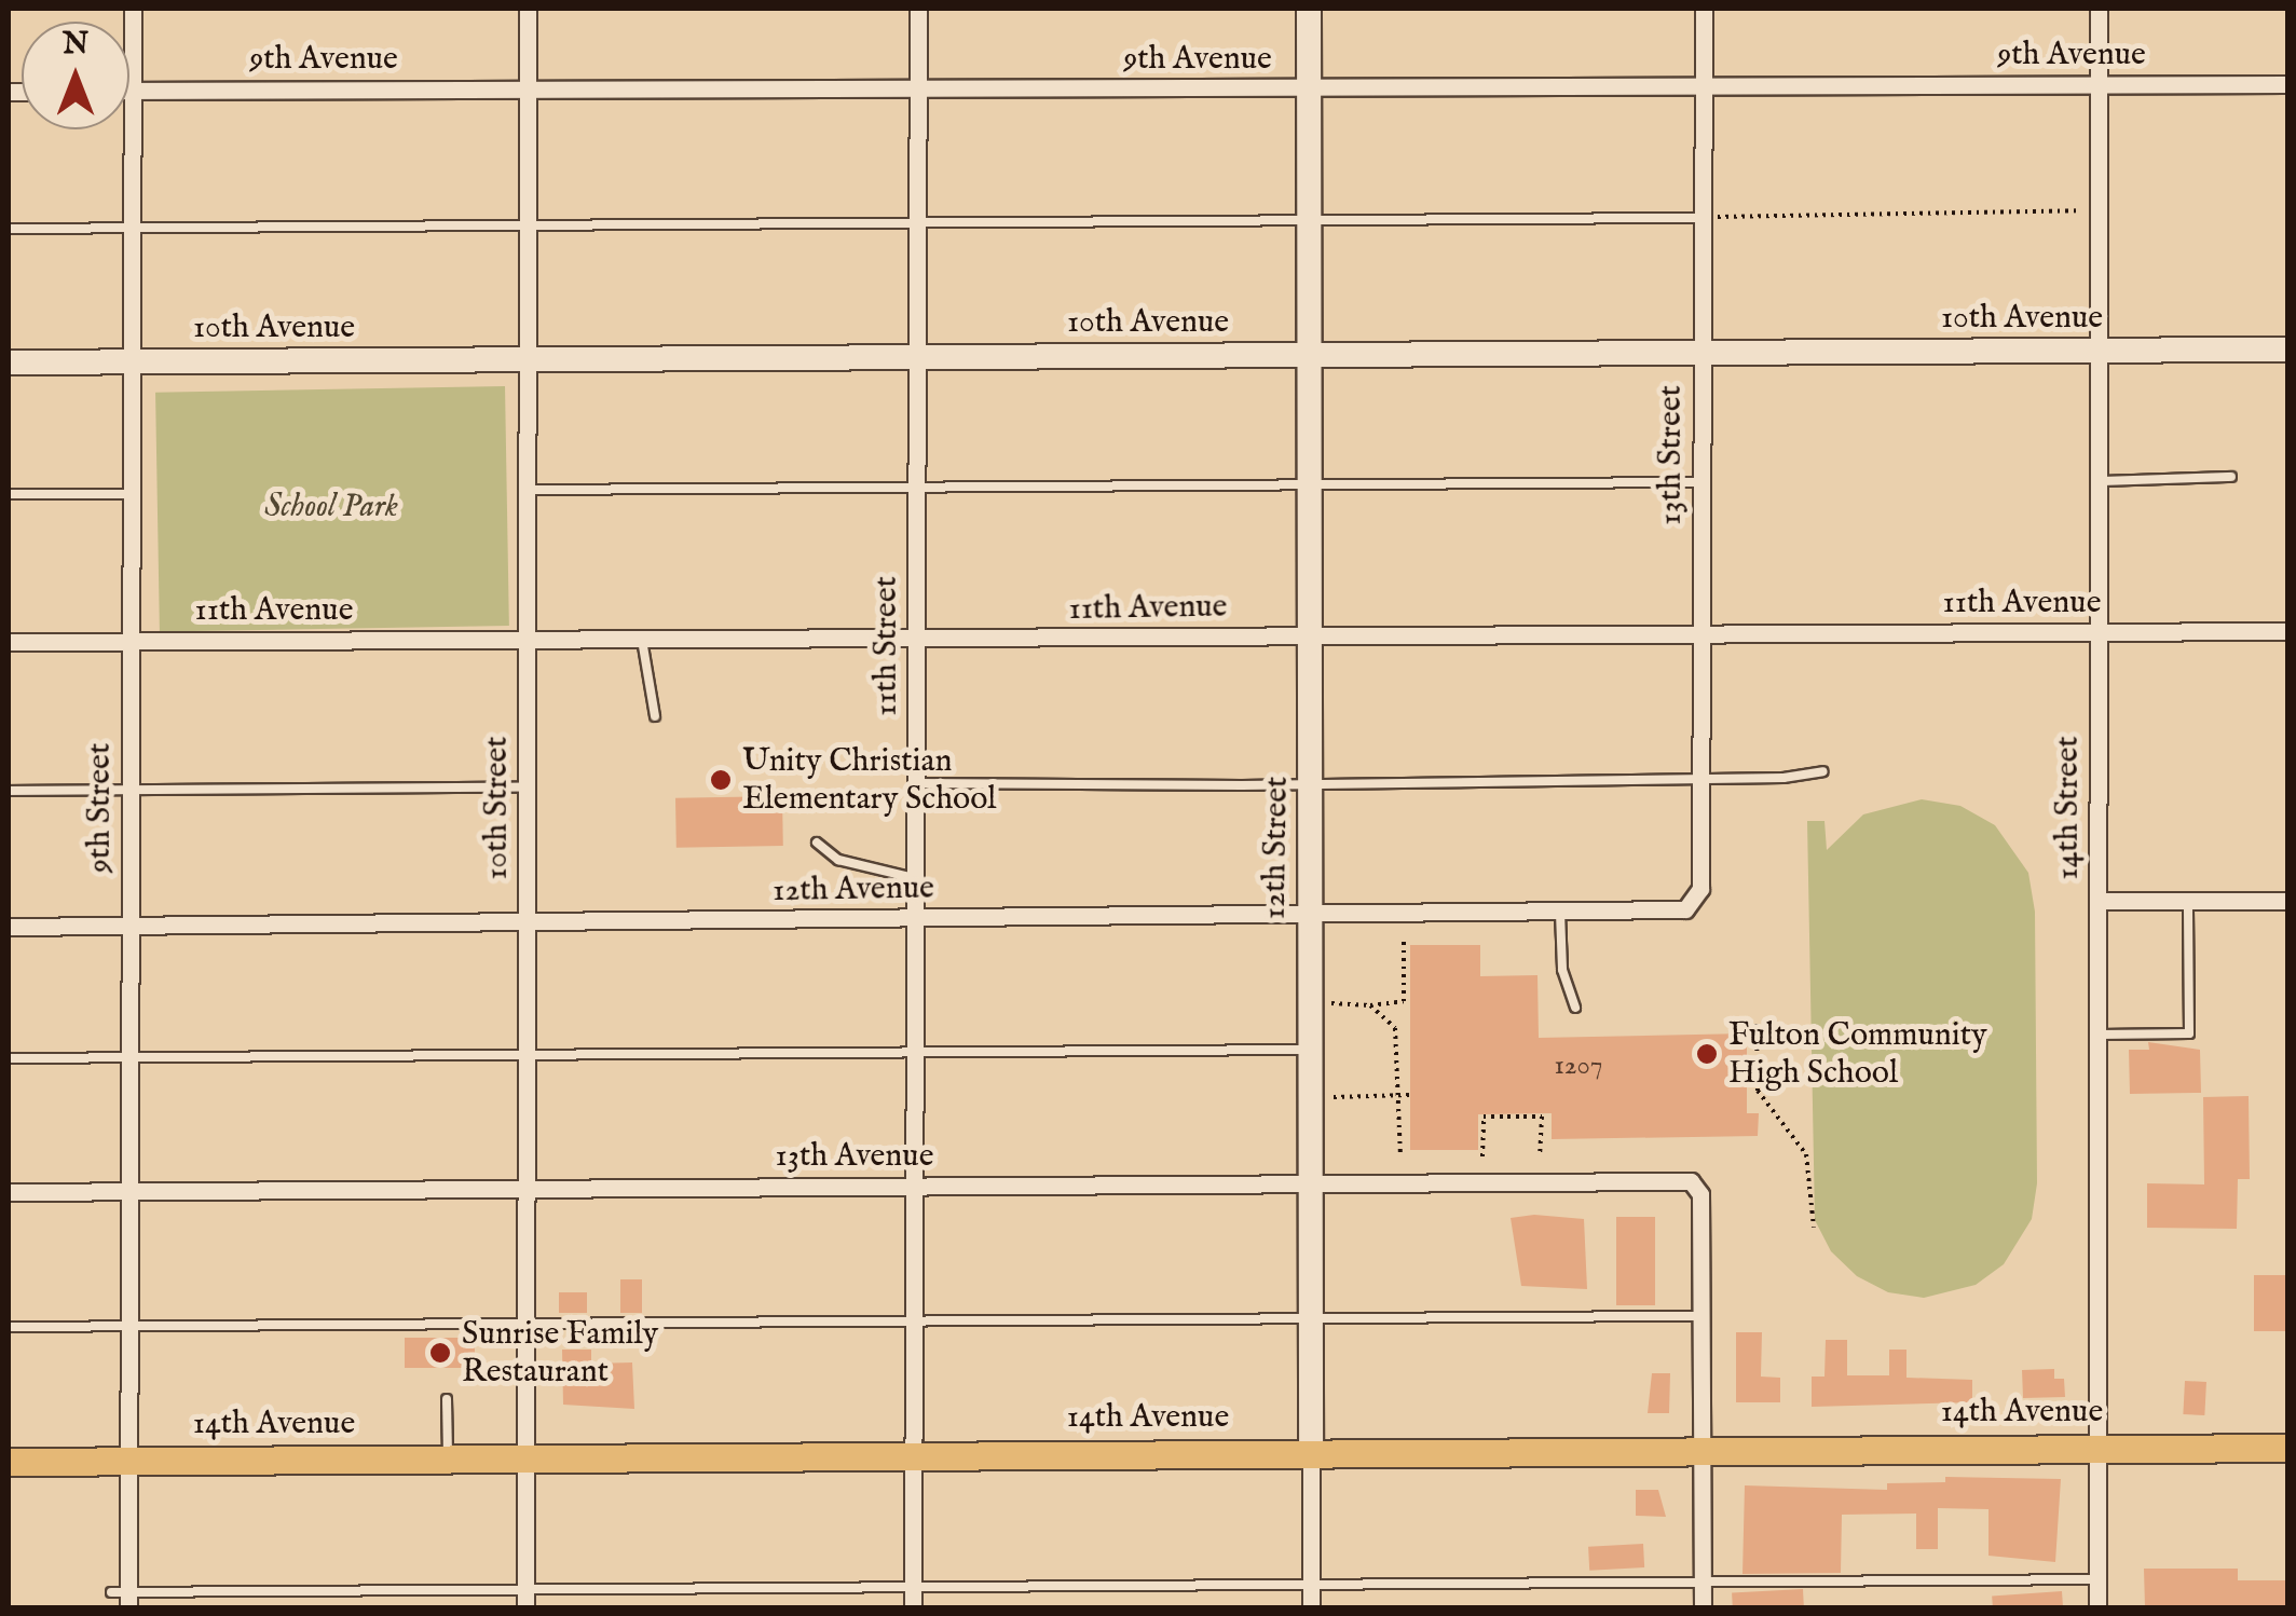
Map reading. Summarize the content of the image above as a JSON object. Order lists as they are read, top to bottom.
{
  "streets": {
    "main road": ["14th Avenue"],
    "street": [
      "9th Avenue",
      "10th Avenue",
      "13th Street",
      "11th Avenue",
      "11th Street",
      "9th Street",
      "10th Street",
      "14th Street",
      "12th Street",
      "12th Avenue",
      "13th Avenue"
    ]
  },
  "crossings": [
    ["9th Avenue", "13th Street"],
    ["9th Avenue", "11th Street"],
    ["9th Avenue", "9th Street"],
    ["9th Avenue", "10th Street"],
    ["9th Avenue", "14th Street"],
    ["9th Avenue", "12th Street"],
    ["10th Avenue", "13th Street"],
    ["10th Avenue", "11th Street"],
    ["10th Avenue", "9th Street"],
    ["10th Avenue", "10th Street"],
    ["10th Avenue", "14th Street"],
    ["10th Avenue", "12th Street"],
    ["13th Street", "11th Avenue"],
    ["13th Street", "12th Avenue"],
    ["11th Avenue", "11th Street"],
    ["11th Avenue", "9th Street"],
    ["11th Avenue", "10th Street"],
    ["11th Avenue", "14th Street"],
    ["11th Avenue", "12th Street"],
    ["11th Street", "12th Avenue"],
    ["11th Street", "13th Avenue"],
    ["11th Street", "14th Avenue"],
    ["9th Street", "12th Avenue"],
    ["9th Street", "13th Avenue"],
    ["9th Street", "14th Avenue"],
    ["10th Street", "12th Avenue"],
    ["10th Street", "13th Avenue"],
    ["10th Street", "14th Avenue"],
    ["14th Street", "14th Avenue"],
    ["12th Street", "12th Avenue"],
    ["12th Street", "13th Avenue"],
    ["12th Street", "14th Avenue"]
  ],
  "parks": ["School Park"],
  "places": ["Unity Christian Elementary School", "Fulton Community High School", "Sunrise Family Restaurant"],
  "house_numbers": ["1207"],
  "north": "top"
}
